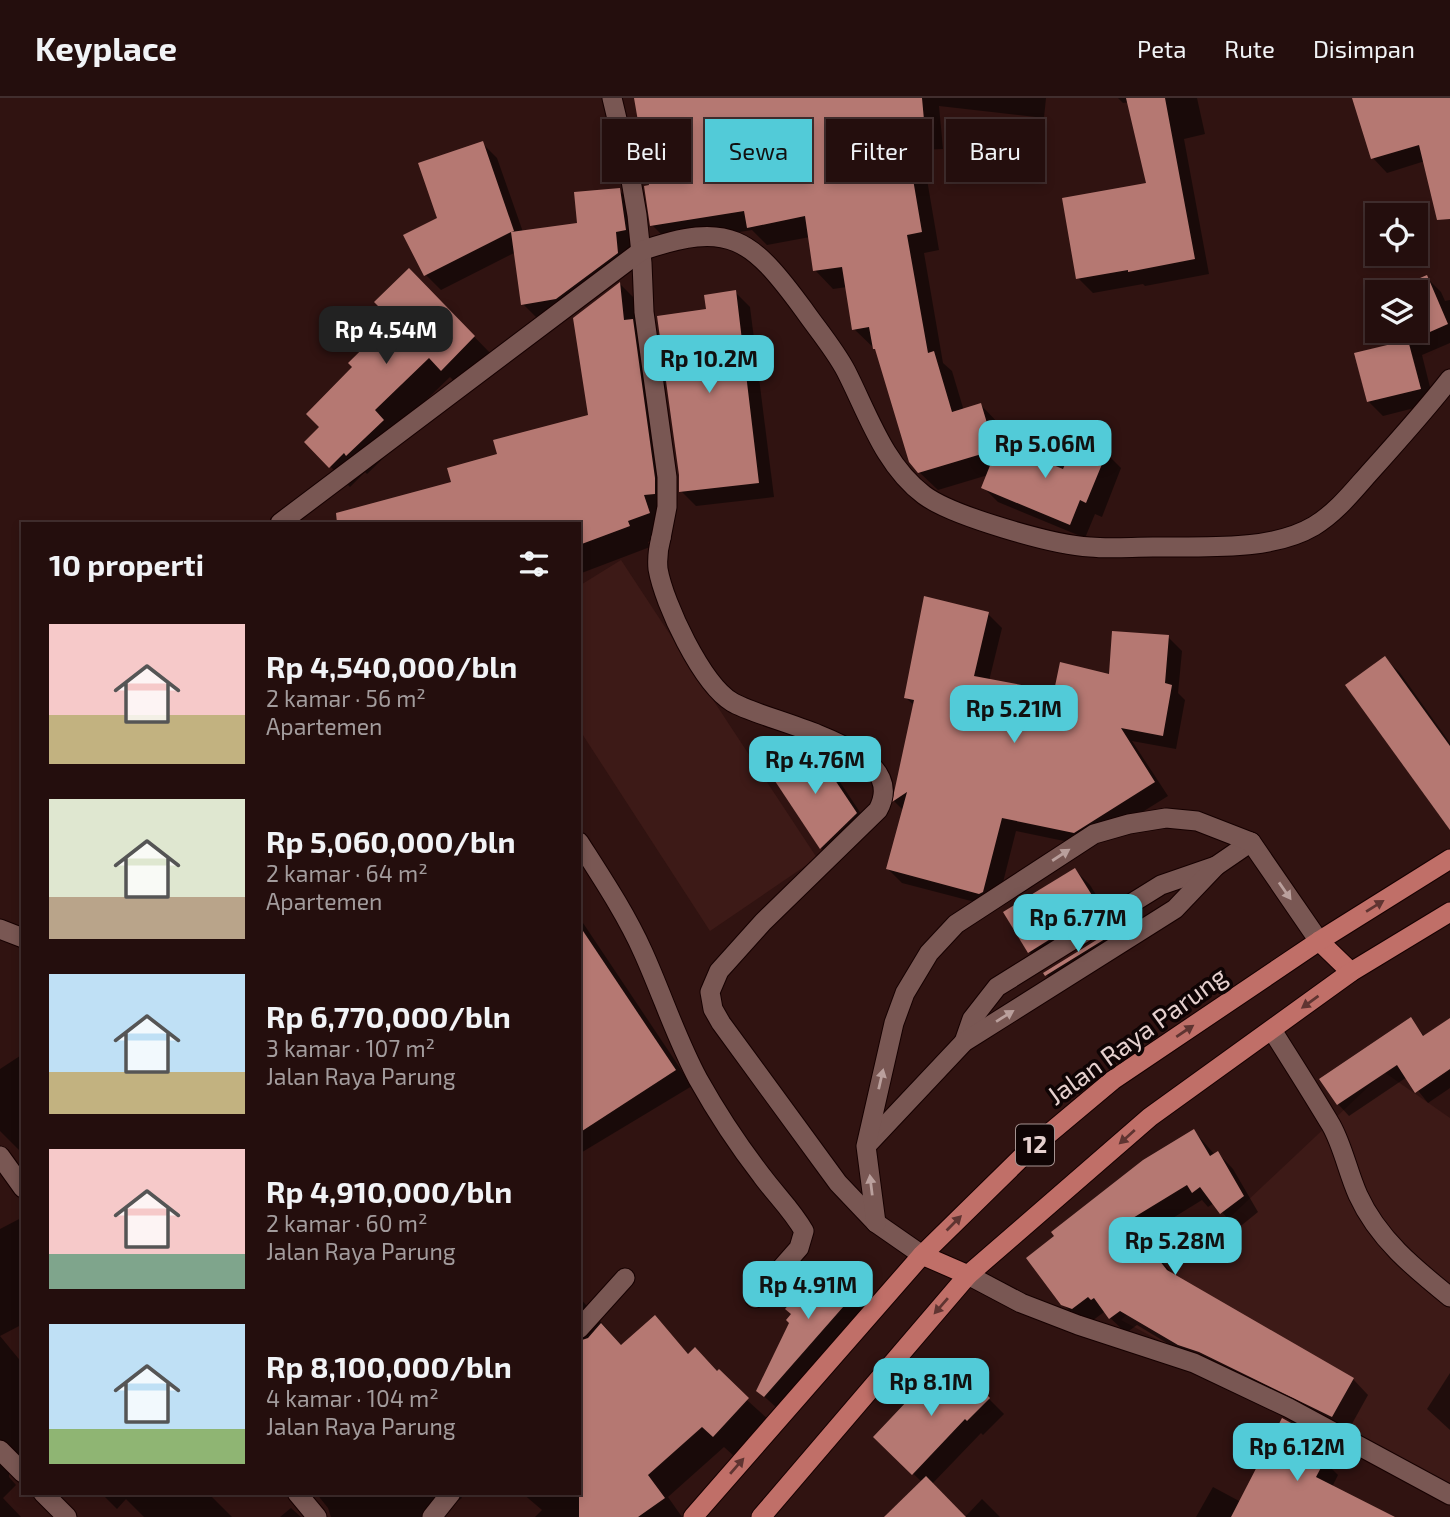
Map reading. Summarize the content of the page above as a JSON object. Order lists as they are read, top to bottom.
{
  "streets": {
    "highway": ["Jalan Raya Parung", "12"]
  },
  "page": {
    "header": "Keyplace",
    "nav": ["Peta", "Rute", "Disimpan"],
    "chip": [
      "Beli",
      "Sewa",
      "Filter",
      "Baru"
    ],
    "price": [
      "Rp 4.54M",
      "Rp 10.2M",
      "Rp 5.06M",
      "Rp 5.21M",
      "Rp 4.76M",
      "Rp 6.77M",
      "Rp 5.28M",
      "Rp 4.91M",
      "Rp 8.1M",
      "Rp 6.12M"
    ],
    "heading": "10 properti",
    "list": [
      {
        "name": "Rp 4,540,000/bln",
        "note": "2 kamar · 56 m² · Apartemen"
      },
      {
        "name": "Rp 5,060,000/bln",
        "note": "2 kamar · 64 m² · Apartemen"
      },
      {
        "name": "Rp 6,770,000/bln",
        "note": "3 kamar · 107 m² · Jalan Raya Parung"
      },
      {
        "name": "Rp 4,910,000/bln",
        "note": "2 kamar · 60 m² · Jalan Raya Parung"
      },
      {
        "name": "Rp 8,100,000/bln",
        "note": "4 kamar · 104 m² · Jalan Raya Parung"
      }
    ]
  }
}
